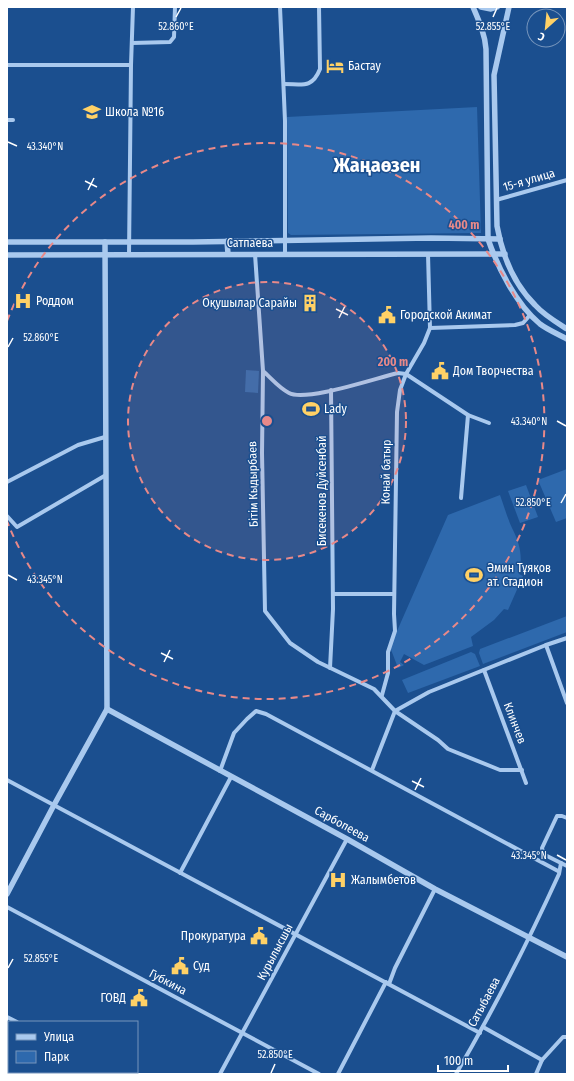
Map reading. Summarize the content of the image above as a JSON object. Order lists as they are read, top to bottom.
{
  "streets": {
    "street": [
      "15-я улица",
      "Сатпаева",
      "Конай батыр",
      "Бiтiм Кыдырбаев",
      "Бисекенов Дуйсенбай",
      "Клинчев",
      "Сарбопеева",
      "Курылысшы",
      "Губкина",
      "Сатыбаева"
    ]
  },
  "crossings": [
    ["Сатпаева", "Конай батыр"],
    ["Сатпаева", "Бiтiм Кыдырбаев"],
    ["Конай батыр", "Бiтiм Кыдырбаев"],
    ["Бiтiм Кыдырбаев", "Бисекенов Дуйсенбай"],
    ["Бiтiм Кыдырбаев", "Клинчев"],
    ["Сарбопеева", "Курылысшы"],
    ["Сарбопеева", "Сатыбаева"],
    ["Курылысшы", "Губкина"]
  ],
  "districts": ["Жаңаөзен"],
  "places": {
    "hotel": ["Бастау"],
    "school or university": ["Школа №16"],
    "hospital": ["Роддом", "Жалымбетов"],
    "building": ["Оқушылар Сарайы"],
    "public building": [
      "Городской Акимат",
      "Дом Творчества",
      "Прокуратура",
      "Суд",
      "ГОВД"
    ],
    "sports": ["Lady", "Әмин Тұяқов ат. Стадион"]
  },
  "legend": ["Улица", "Парк"],
  "scale_bar": "100 m",
  "north": "bottom left",
  "coordinates": [
    "52.860°E",
    "52.855°E",
    "43.340°N",
    "52.850°E",
    "43.345°N"
  ],
  "rings": ["400 m", "200 m"]
}
